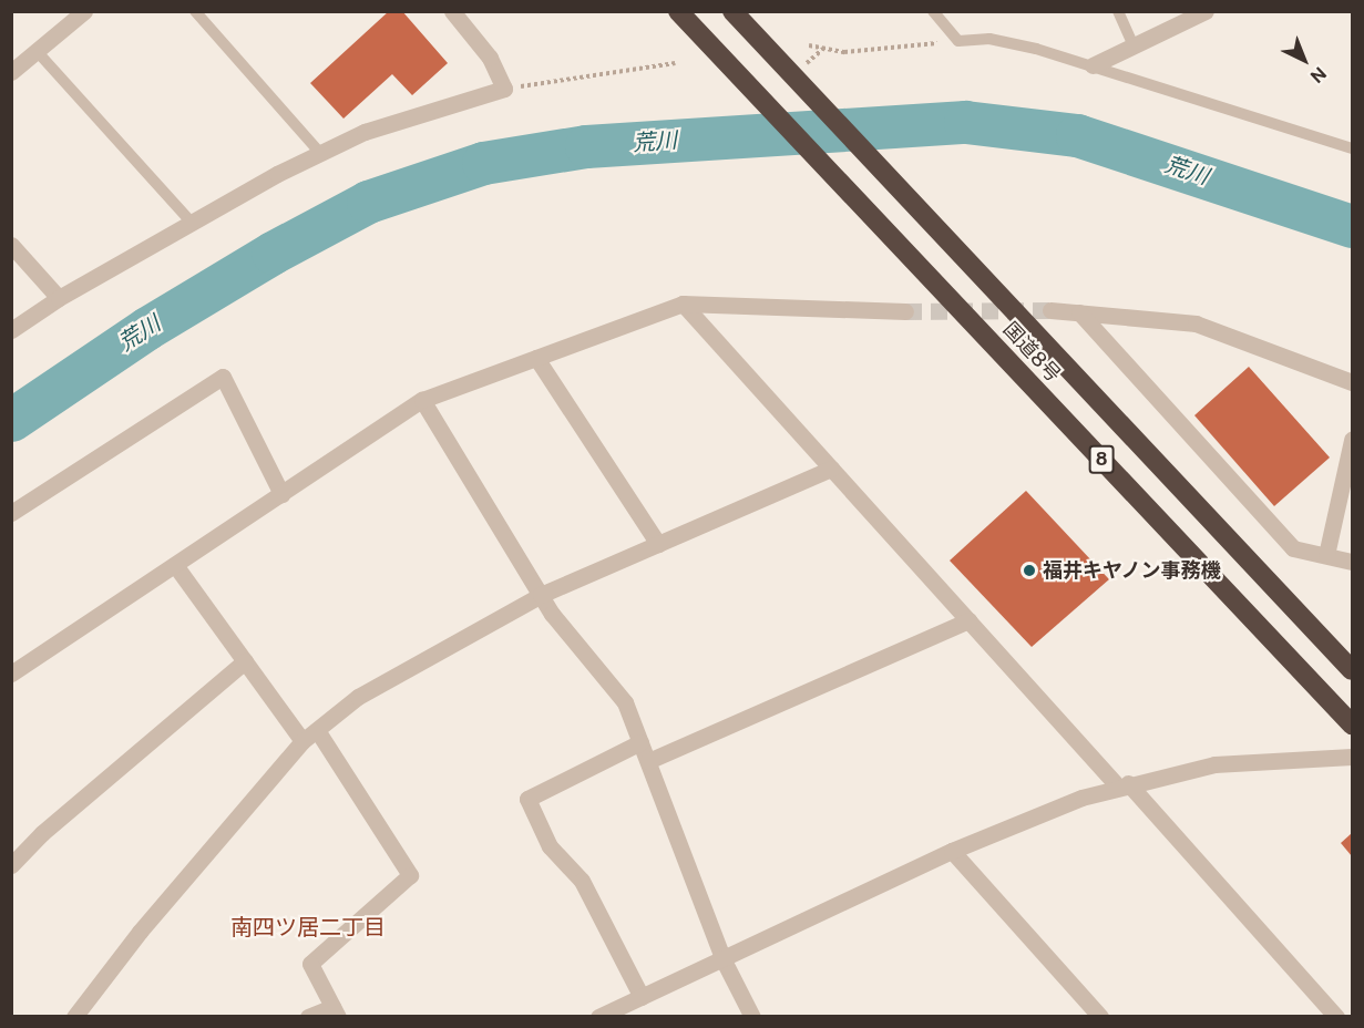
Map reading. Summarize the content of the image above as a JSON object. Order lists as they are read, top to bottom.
{
  "streets": {
    "highway": ["国道8号", "8"]
  },
  "districts": ["南四ツ居二丁目"],
  "water": ["荒川"],
  "places": ["福井キヤノン事務機"],
  "north": "bottom right"
}
